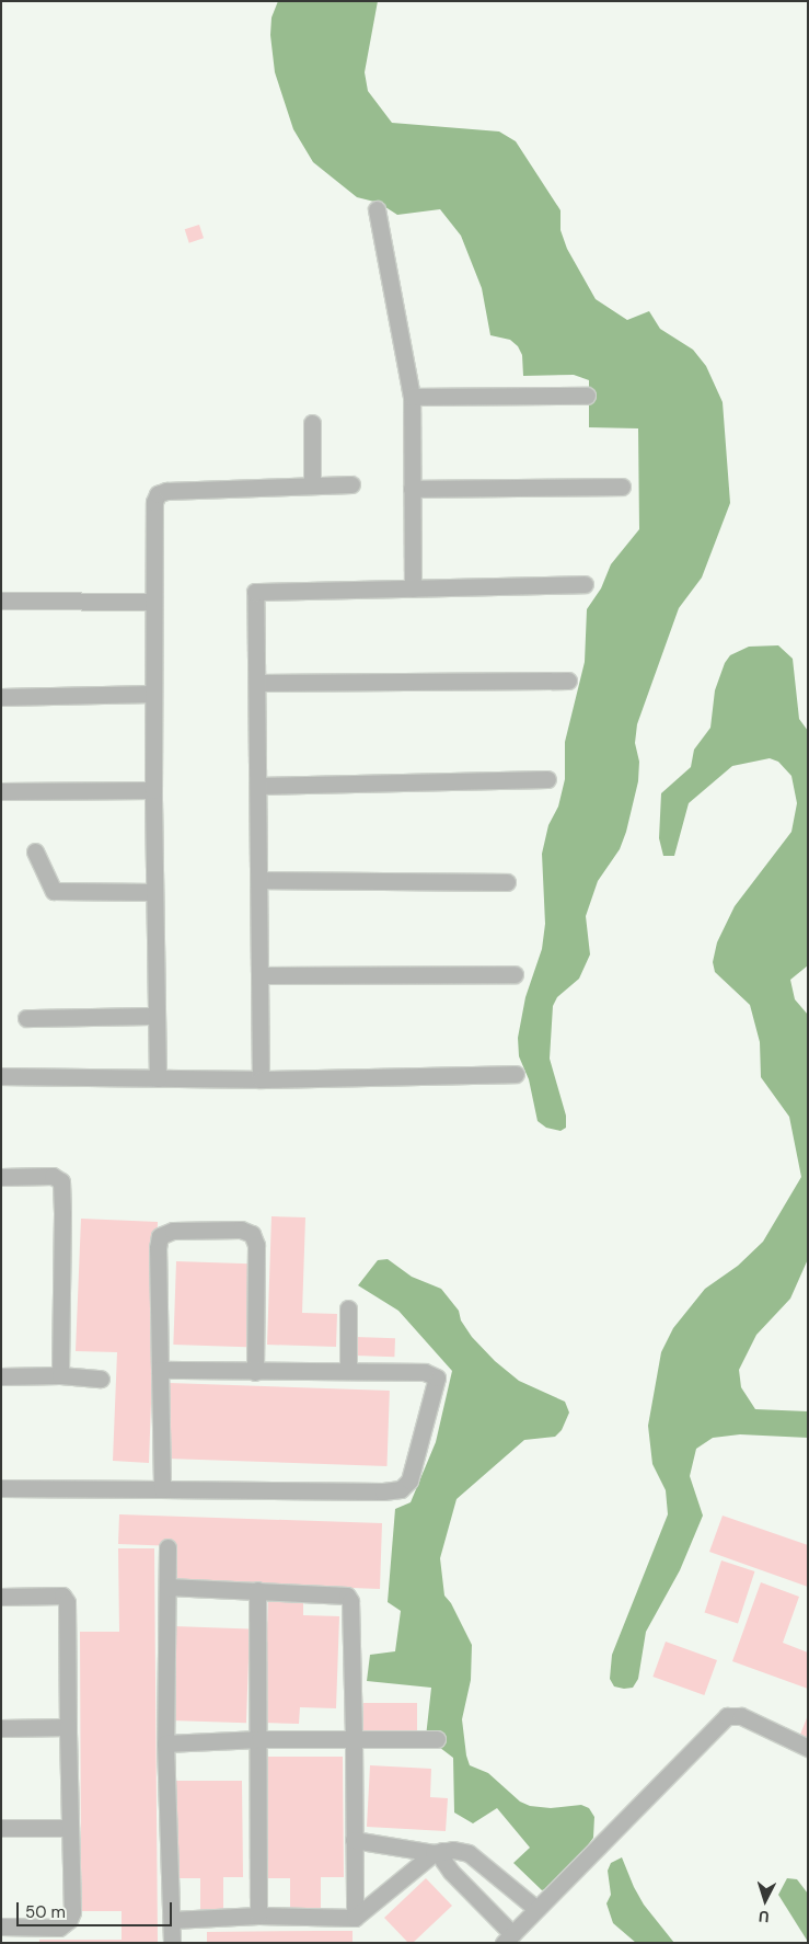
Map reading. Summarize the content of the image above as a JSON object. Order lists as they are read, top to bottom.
{
  "scale_bar": "50 m",
  "north": "bottom"
}
